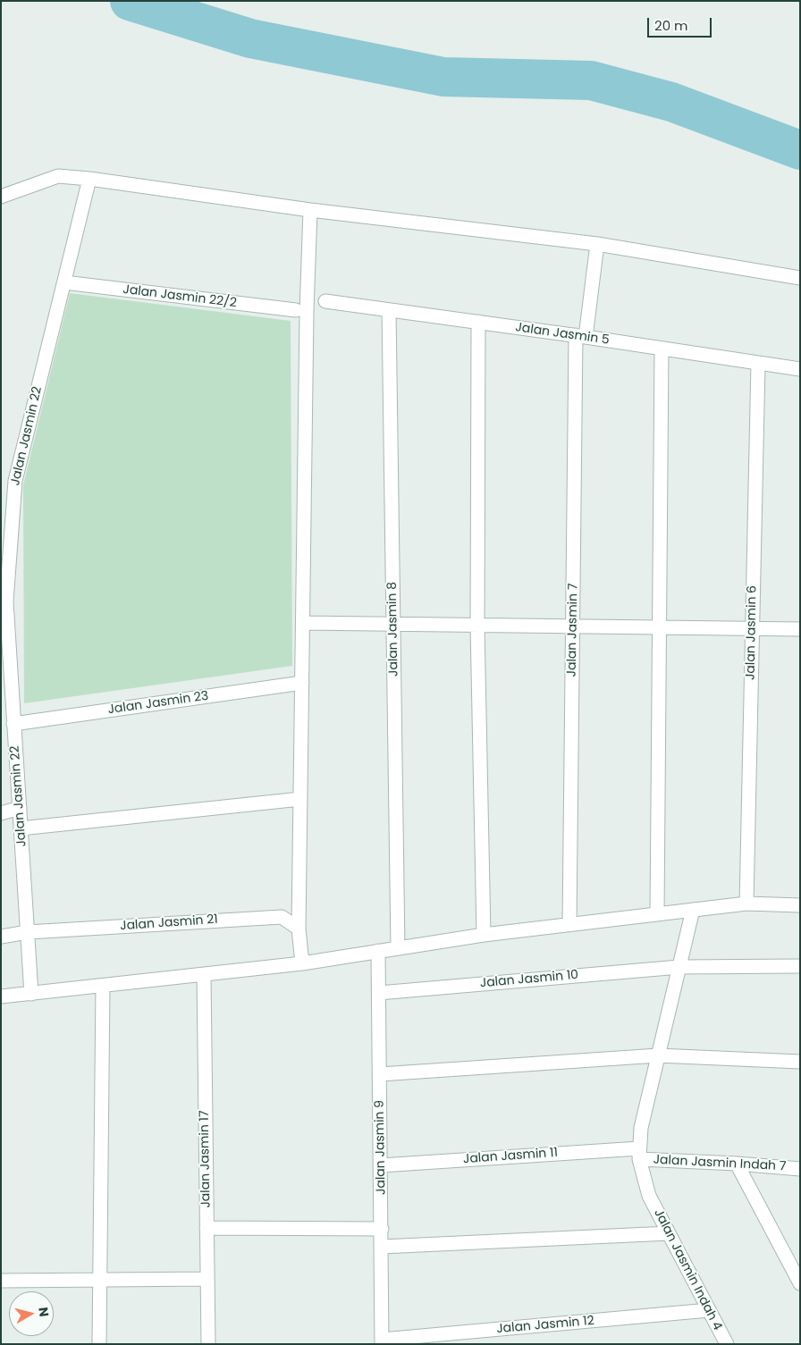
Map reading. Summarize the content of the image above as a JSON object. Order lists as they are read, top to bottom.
{
  "streets": {
    "street": [
      "Jalan Jasmin 22/2",
      "Jalan Jasmin 5",
      "Jalan Jasmin 22",
      "Jalan Jasmin 8",
      "Jalan Jasmin 7",
      "Jalan Jasmin 6",
      "Jalan Jasmin 23",
      "Jalan Jasmin 21",
      "Jalan Jasmin 10",
      "Jalan Jasmin 9",
      "Jalan Jasmin 11",
      "Jalan Jasmin 17",
      "Jalan Jasmin Indah 7",
      "Jalan Jasmin Indah 4",
      "Jalan Jasmin 12"
    ]
  },
  "crossings": [
    ["Jalan Jasmin 22/2", "Jalan Jasmin 22"],
    ["Jalan Jasmin 5", "Jalan Jasmin 8"],
    ["Jalan Jasmin 5", "Jalan Jasmin 7"],
    ["Jalan Jasmin 5", "Jalan Jasmin 6"],
    ["Jalan Jasmin 22", "Jalan Jasmin 23"],
    ["Jalan Jasmin 22", "Jalan Jasmin 21"],
    ["Jalan Jasmin 10", "Jalan Jasmin 9"],
    ["Jalan Jasmin 9", "Jalan Jasmin 11"],
    ["Jalan Jasmin 9", "Jalan Jasmin 12"],
    ["Jalan Jasmin 11", "Jalan Jasmin Indah 7"],
    ["Jalan Jasmin 11", "Jalan Jasmin Indah 4"],
    ["Jalan Jasmin Indah 7", "Jalan Jasmin Indah 4"],
    ["Jalan Jasmin Indah 4", "Jalan Jasmin 12"]
  ],
  "scale_bar": "20 m",
  "north": "right"
}
